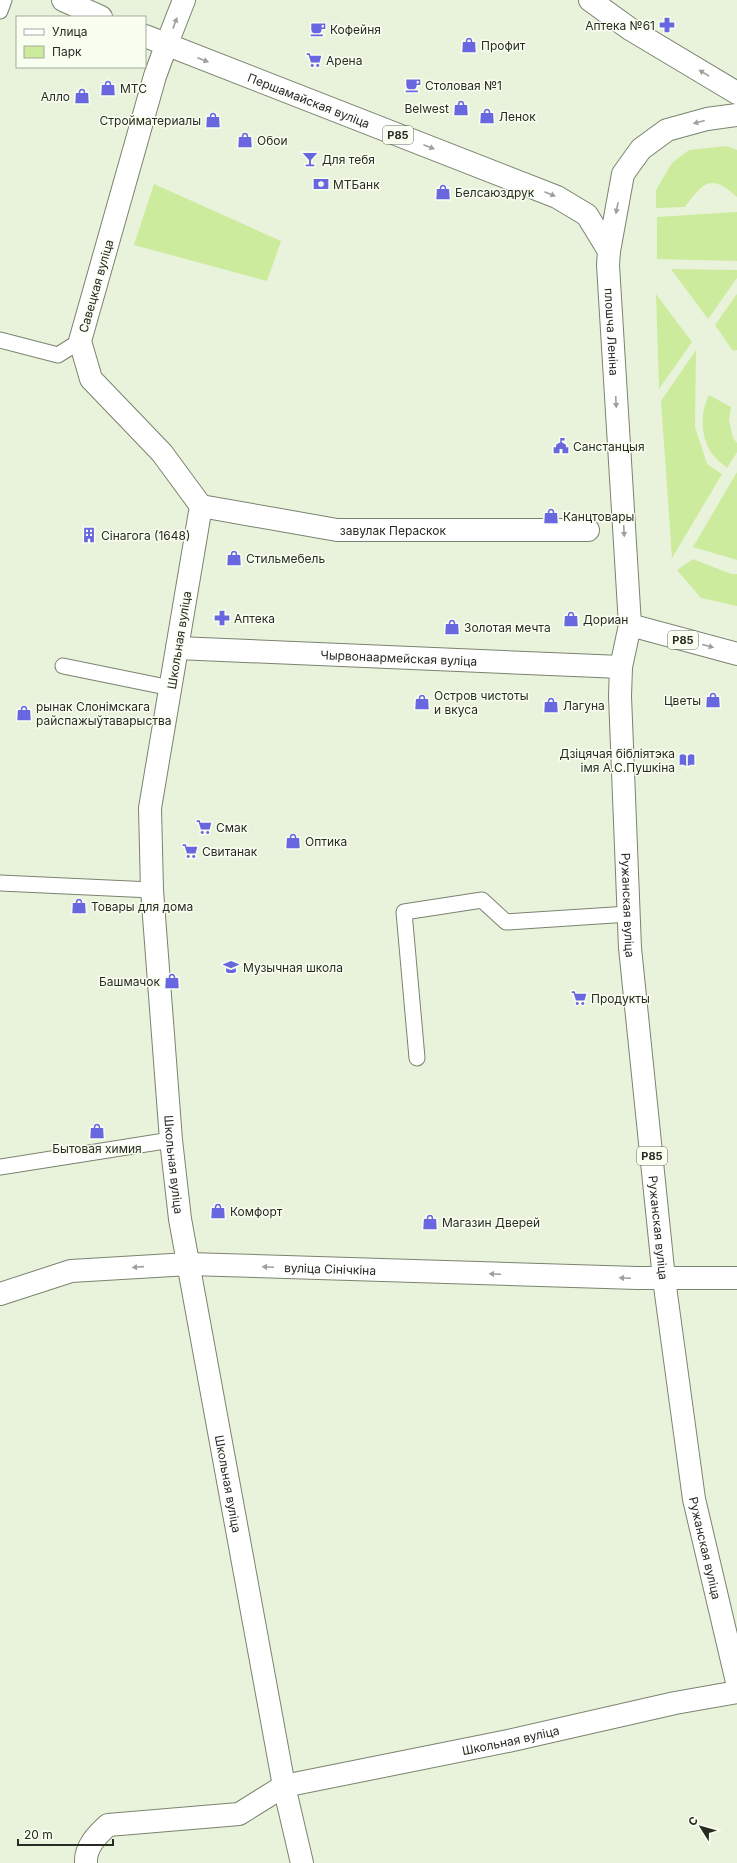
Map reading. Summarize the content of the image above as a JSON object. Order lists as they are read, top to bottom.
{
  "streets": {
    "street": [
      "Першамайская вуліца",
      "Р85",
      "Савецкая вуліца",
      "плошча Леніна",
      "завулак Пераскок",
      "Школьная вуліца",
      "Чырвонаармейская вуліца",
      "Ружанская вуліца",
      "вуліца Сінічкіна"
    ]
  },
  "crossings": [
    ["Першамайская вуліца", "Савецкая вуліца"],
    ["Першамайская вуліца", "плошча Леніна"],
    ["Р85", "плошча Леніна"],
    ["Р85", "Ружанская вуліца"],
    ["Савецкая вуліца", "завулак Пераскок"],
    ["Савецкая вуліца", "Школьная вуліца"],
    ["плошча Леніна", "Ружанская вуліца"],
    ["завулак Пераскок", "Школьная вуліца"],
    ["Школьная вуліца", "Чырвонаармейская вуліца"],
    ["Школьная вуліца", "вуліца Сінічкіна"],
    ["Чырвонаармейская вуліца", "Ружанская вуліца"],
    ["Ружанская вуліца", "вуліца Сінічкіна"]
  ],
  "one_way": ["плошча Леніна", "вуліца Сінічкіна"],
  "places": {
    "pharmacy": ["Аптека №61", "Аптека"],
    "cafe": ["Кофейня", "Столовая №1"],
    "shop": [
      "Профит",
      "МТС",
      "Алло",
      "Belwest",
      "Ленок",
      "Стройматериалы",
      "Обои",
      "Белсаюздрук",
      "Канцтовары",
      "Стильмебель",
      "Дориан",
      "Золотая мечта",
      "Цветы",
      "Остров чистоты и вкуса",
      "Лагуна",
      "рынак Слонімскага райспажыўтаварыства",
      "Оптика",
      "Товары для дома",
      "Башмачок",
      "Бытовая химия",
      "Комфорт",
      "Магазин Дверей"
    ],
    "supermarket": [
      "Арена",
      "Смак",
      "Свитанак",
      "Продукты"
    ],
    "bar": ["Для тебя"],
    "bank": ["МТБанк"],
    "public building": ["Санстанцыя"],
    "building": ["Сінагога (1648)"],
    "library": ["Дзіцячая бібліятэка імя А.С.Пушкіна"],
    "school or university": ["Музычная школа"]
  },
  "legend": ["Улица", "Парк"],
  "scale_bar": "20 m",
  "north": "top left"
}
